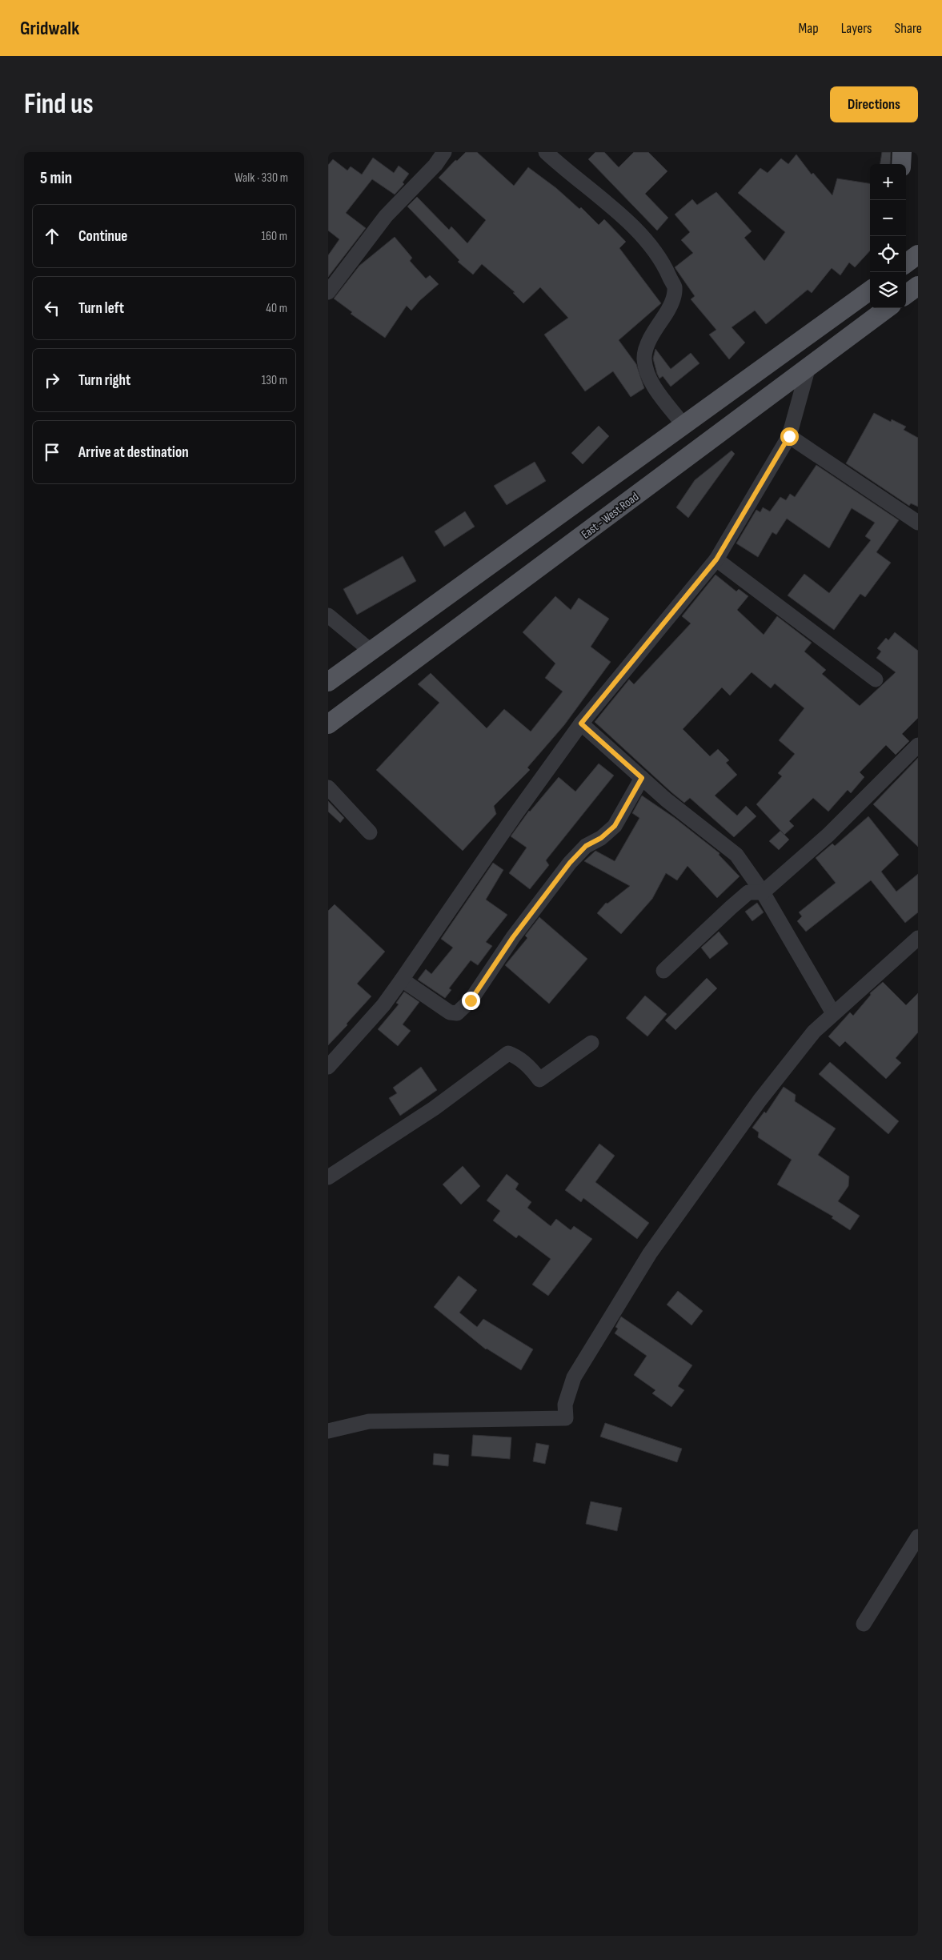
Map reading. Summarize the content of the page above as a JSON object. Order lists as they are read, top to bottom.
{
  "streets": {
    "main road": ["East - West Road"]
  },
  "page": {
    "header": "Gridwalk",
    "nav": ["Map", "Layers", "Share"],
    "buttons": "Directions",
    "title": "Find us",
    "heading": ["5 min", "Walk · 330 m"],
    "map_buttons": ["+", "−"],
    "list": [
      ["Continue", "160 m"],
      ["Turn left", "40 m"],
      ["Turn right", "130 m"],
      "Arrive at destination"
    ]
  }
}
